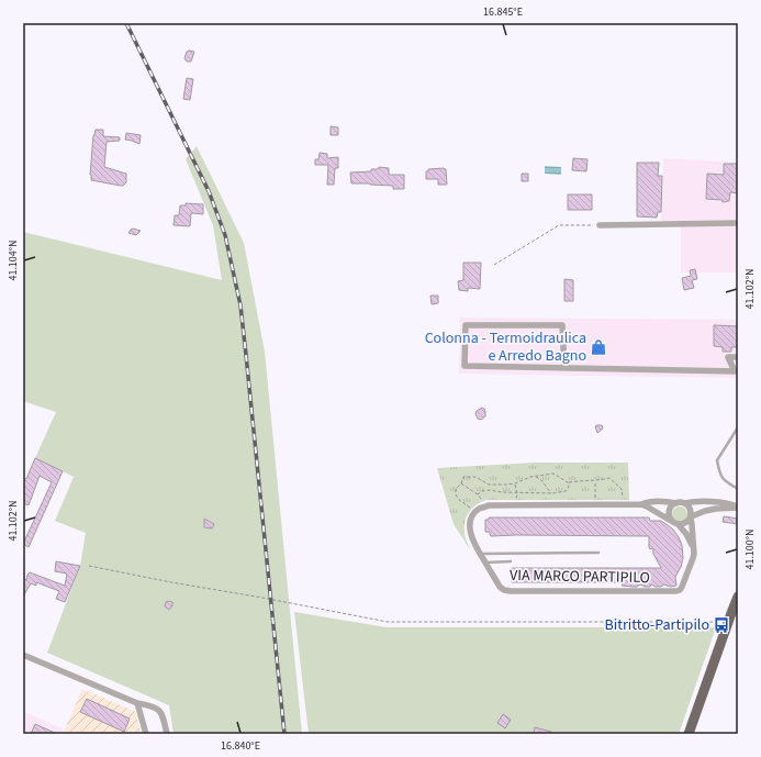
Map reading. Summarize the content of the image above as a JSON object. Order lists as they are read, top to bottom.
{
  "streets": {
    "street": ["VIA MARCO PARTIPILO"]
  },
  "places": {
    "shop": ["Colonna - Termoidraulica e Arredo Bagno"],
    "bus stop": ["Bitritto-Partipilo"]
  },
  "coordinates": [
    "16.845°E",
    "41.104°N",
    "41.102°N",
    "41.100°N",
    "16.840°E"
  ]
}
